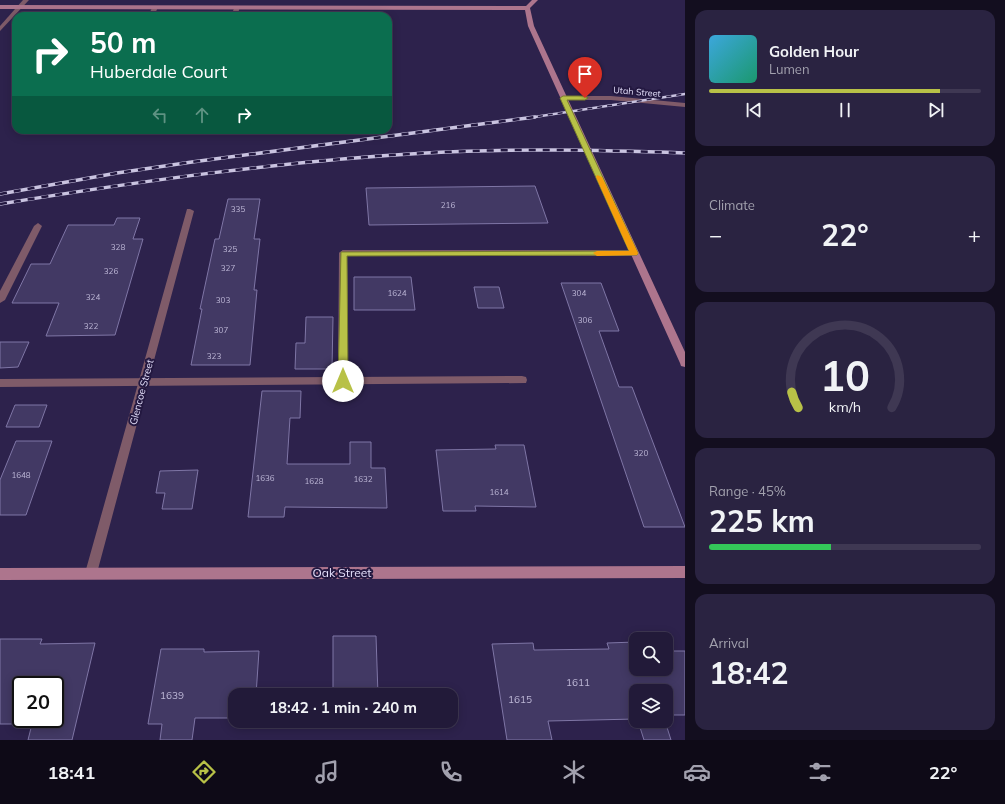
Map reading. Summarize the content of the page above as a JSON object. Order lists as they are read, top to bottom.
{
  "streets": {
    "street": ["Utah Street", "Glencoe Street", "Oak Street"]
  },
  "crossings": [
    ["Glencoe Street", "Oak Street"]
  ],
  "house_numbers": [
    "216",
    "335",
    "328",
    "325",
    "327",
    "326",
    "1624",
    "304",
    "324",
    "303",
    "306",
    "322",
    "307",
    "323",
    "320",
    "1648",
    "1636",
    "1632",
    "1628",
    "1614",
    "1611",
    "1639",
    "1615"
  ],
  "page": {
    "turn": ["50 m", "Huberdale Court"],
    "song": ["Golden Hour", "Lumen"],
    "tile": [
      "Climate",
      ["Range · 45%", "225 km"],
      ["Arrival", "18:42"]
    ],
    "heat": ["−", "22°", "+"],
    "limit": "20",
    "trip": "18:42 · 1 min · 240 m",
    "tabs": ["18:41", "22°"],
    "gauge": ["10", "km/h"]
  }
}
